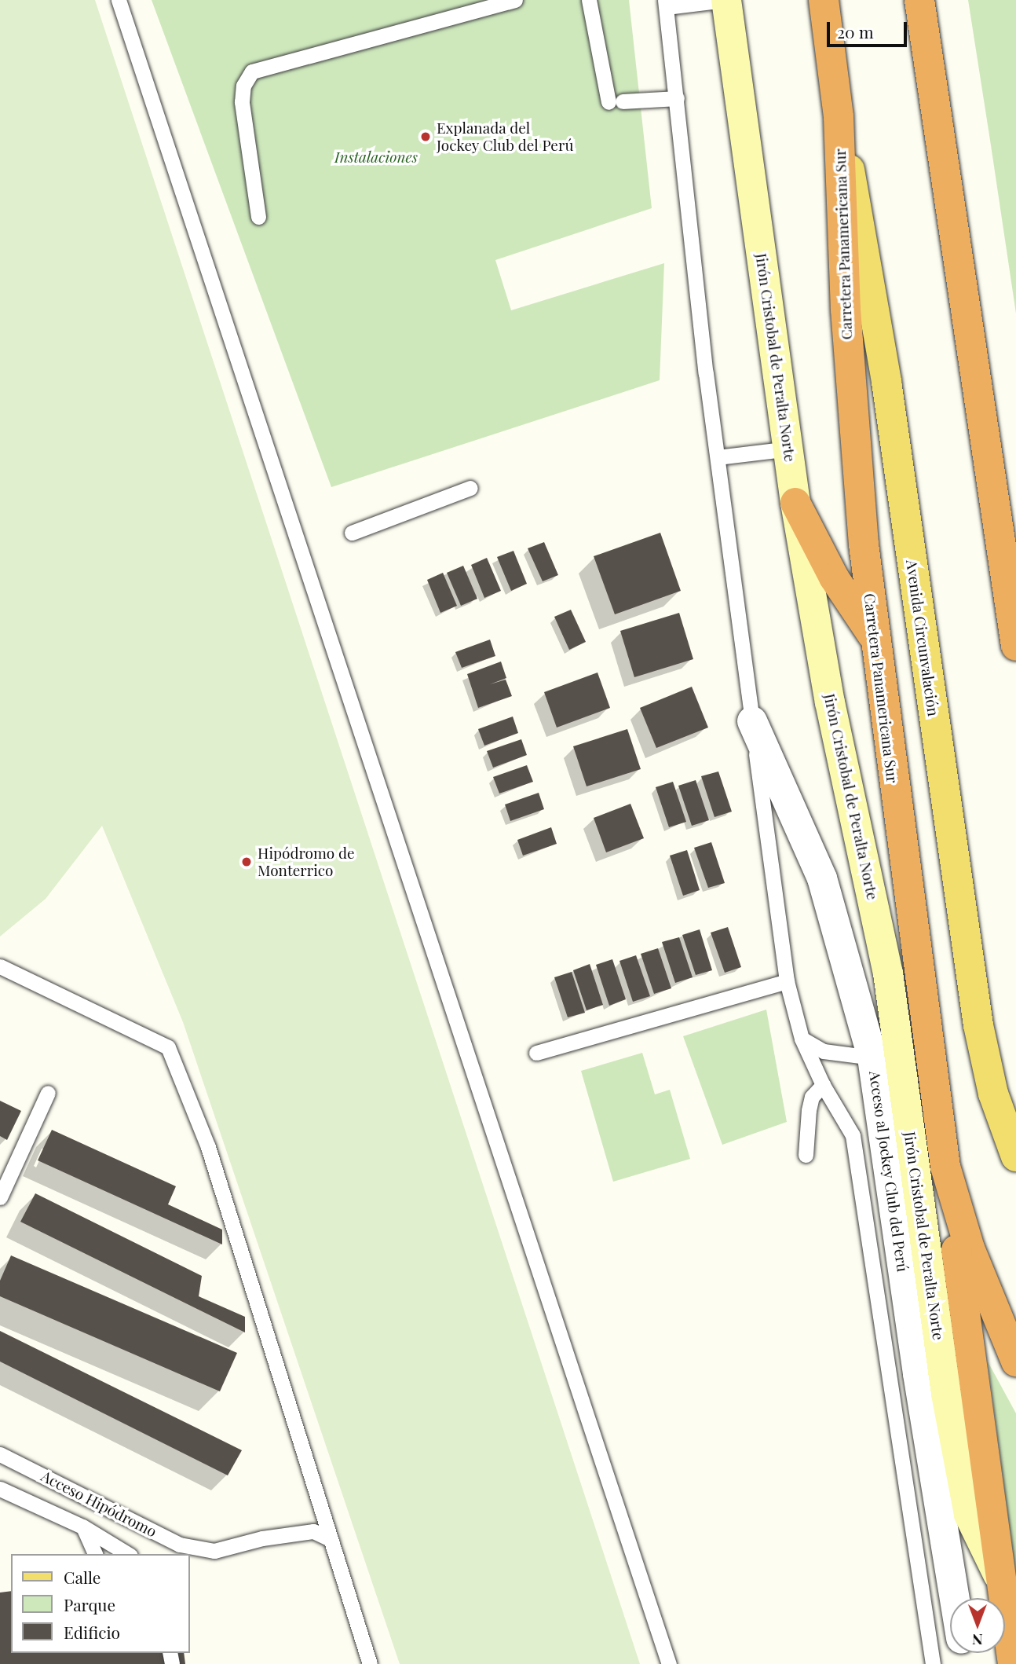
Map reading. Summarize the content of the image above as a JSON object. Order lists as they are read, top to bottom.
{
  "streets": {
    "highway": ["Carretera Panamericana Sur"],
    "main road": ["Avenida Circunvalación"],
    "street": ["Jirón Cristobal de Peralta Norte", "Acceso al Jockey Club del Perú"],
    "lane": ["Acceso Hipódromo"]
  },
  "crossings": [
    ["Carretera Panamericana Sur", "Avenida Circunvalación"]
  ],
  "parks": ["Instalaciones"],
  "places": ["Explanada del Jockey Club del Perú", "Hipódromo de Monterrico"],
  "legend": ["Calle", "Parque", "Edificio"],
  "scale_bar": "20 m",
  "north": "bottom"
}
